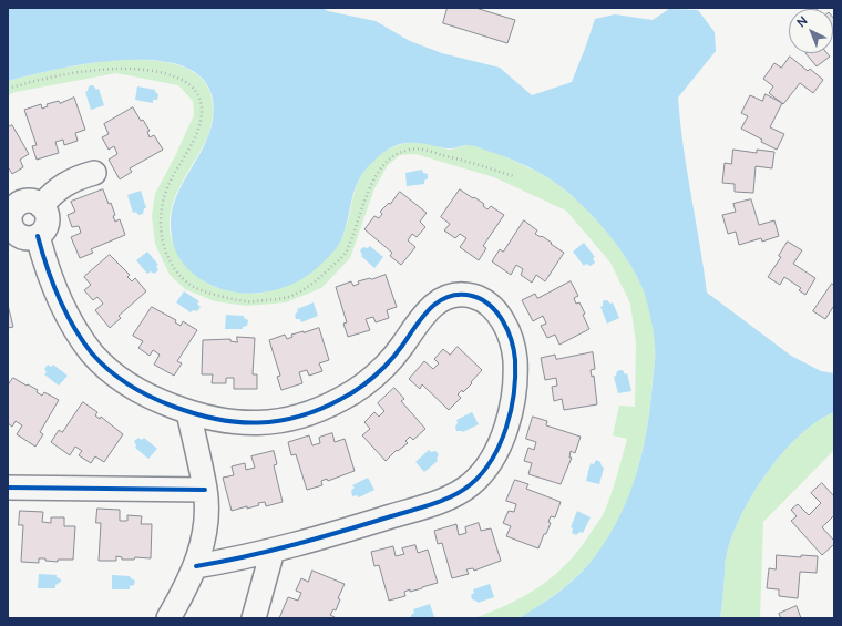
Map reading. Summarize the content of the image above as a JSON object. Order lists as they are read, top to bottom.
{
  "north": "top left"
}
